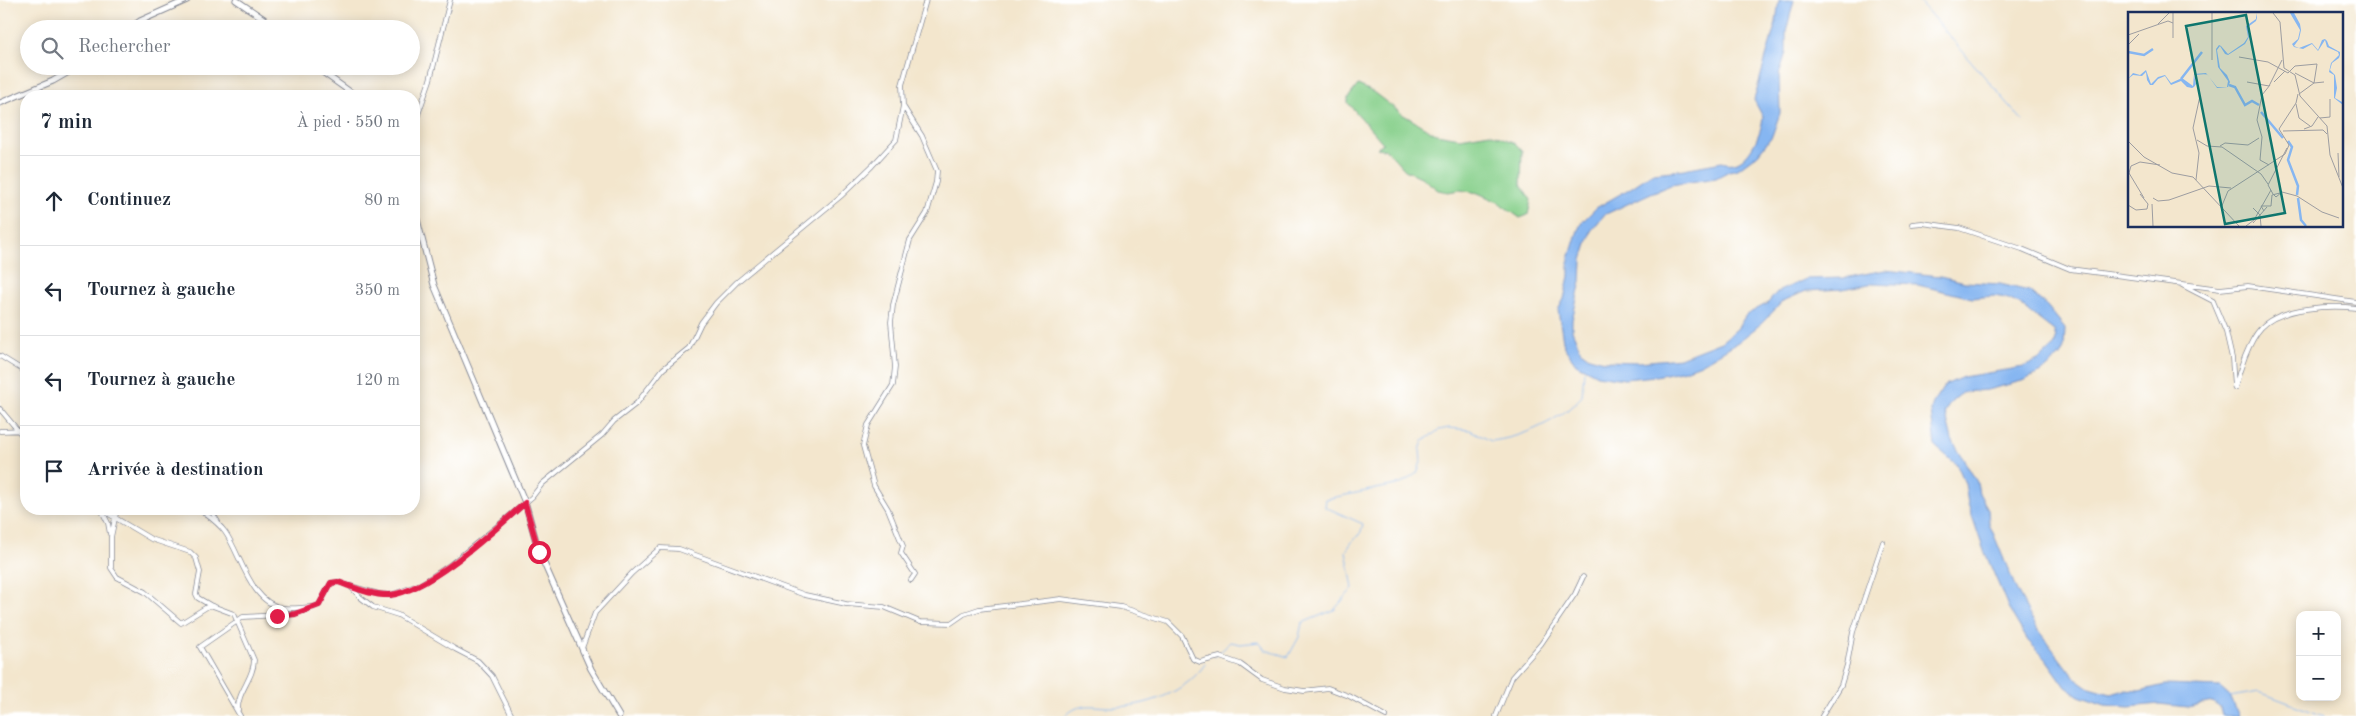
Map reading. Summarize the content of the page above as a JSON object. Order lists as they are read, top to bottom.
{
  "page": {
    "search": "Rechercher",
    "heading": ["7 min", "À pied · 550 m"],
    "list": [
      ["Continuez", "80 m"],
      ["Tournez à gauche", "350 m"],
      ["Tournez à gauche", "120 m"],
      "Arrivée à destination"
    ],
    "map_buttons": ["+", "−"]
  }
}
